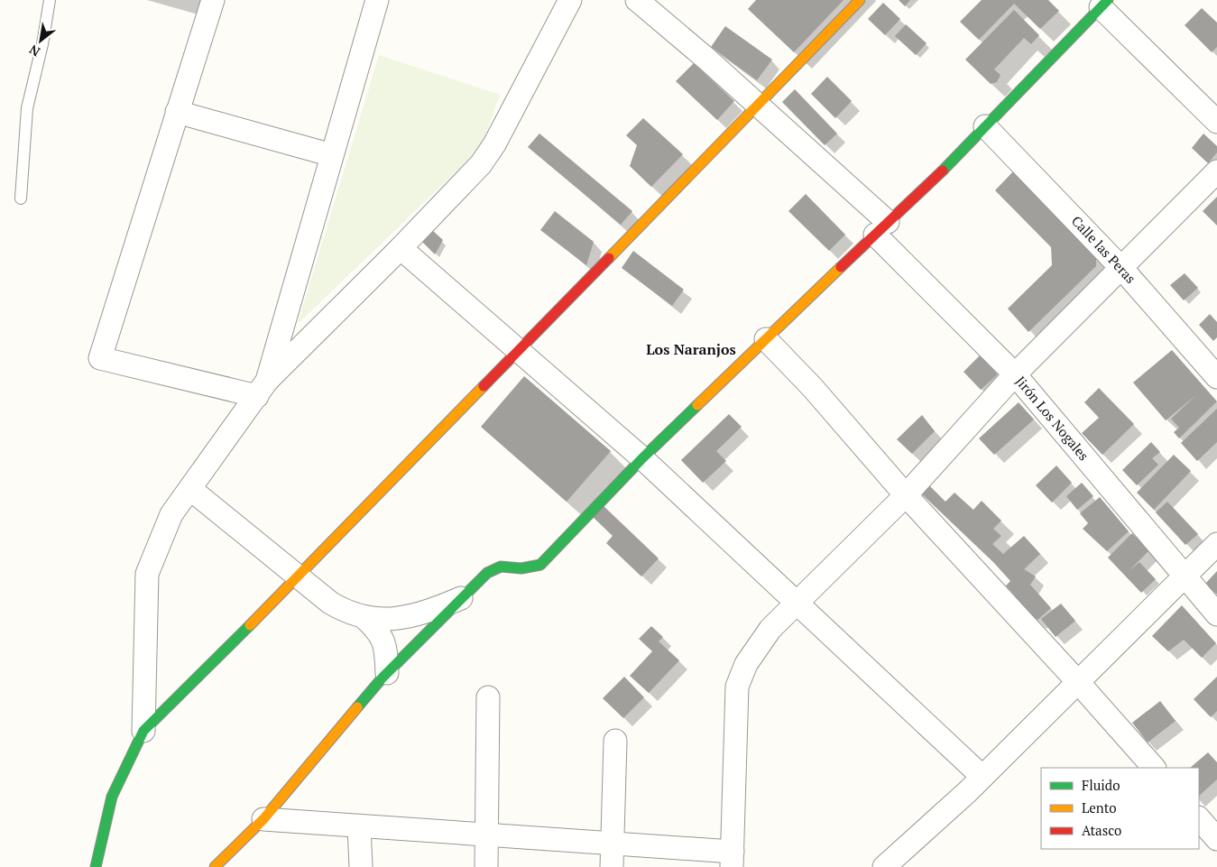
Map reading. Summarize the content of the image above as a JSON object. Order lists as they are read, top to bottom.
{
  "streets": {
    "street": ["Calle las Peras", "Jirón Los Nogales"]
  },
  "districts": ["Los Naranjos"],
  "legend": ["Fluido", "Lento", "Atasco"],
  "north": "bottom left"
}
